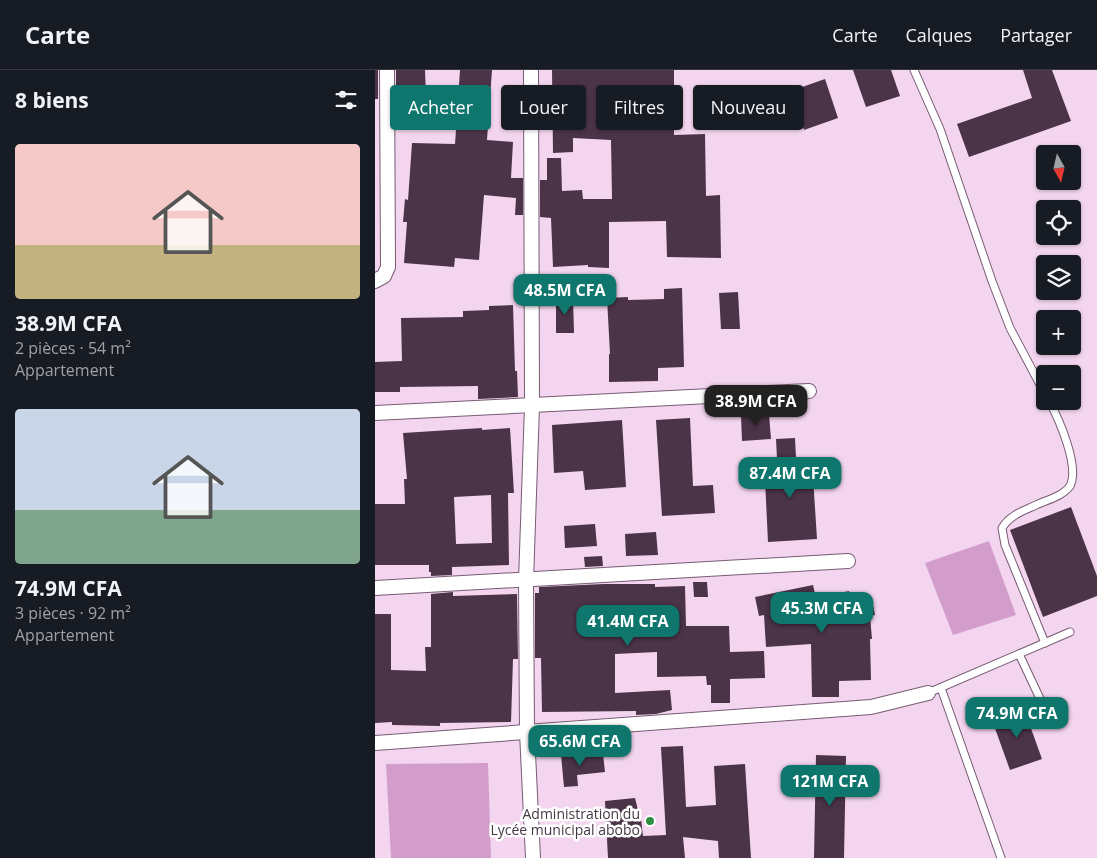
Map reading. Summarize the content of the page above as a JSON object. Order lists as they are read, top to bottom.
{
  "places": ["Administration du Lycée municipal abobo"],
  "north": "bottom",
  "page": {
    "header": "Carte",
    "nav": ["Carte", "Calques", "Partager"],
    "heading": "8 biens",
    "chip": [
      "Acheter",
      "Louer",
      "Filtres",
      "Nouveau"
    ],
    "list": [
      {
        "name": "38.9M CFA",
        "note": "2 pièces · 54 m² · Appartement"
      },
      {
        "name": "74.9M CFA",
        "note": "3 pièces · 92 m² · Appartement"
      }
    ],
    "map_buttons": ["+", "−"],
    "price": [
      "48.5M CFA",
      "38.9M CFA",
      "87.4M CFA",
      "45.3M CFA",
      "41.4M CFA",
      "74.9M CFA",
      "65.6M CFA",
      "121M CFA"
    ]
  }
}
